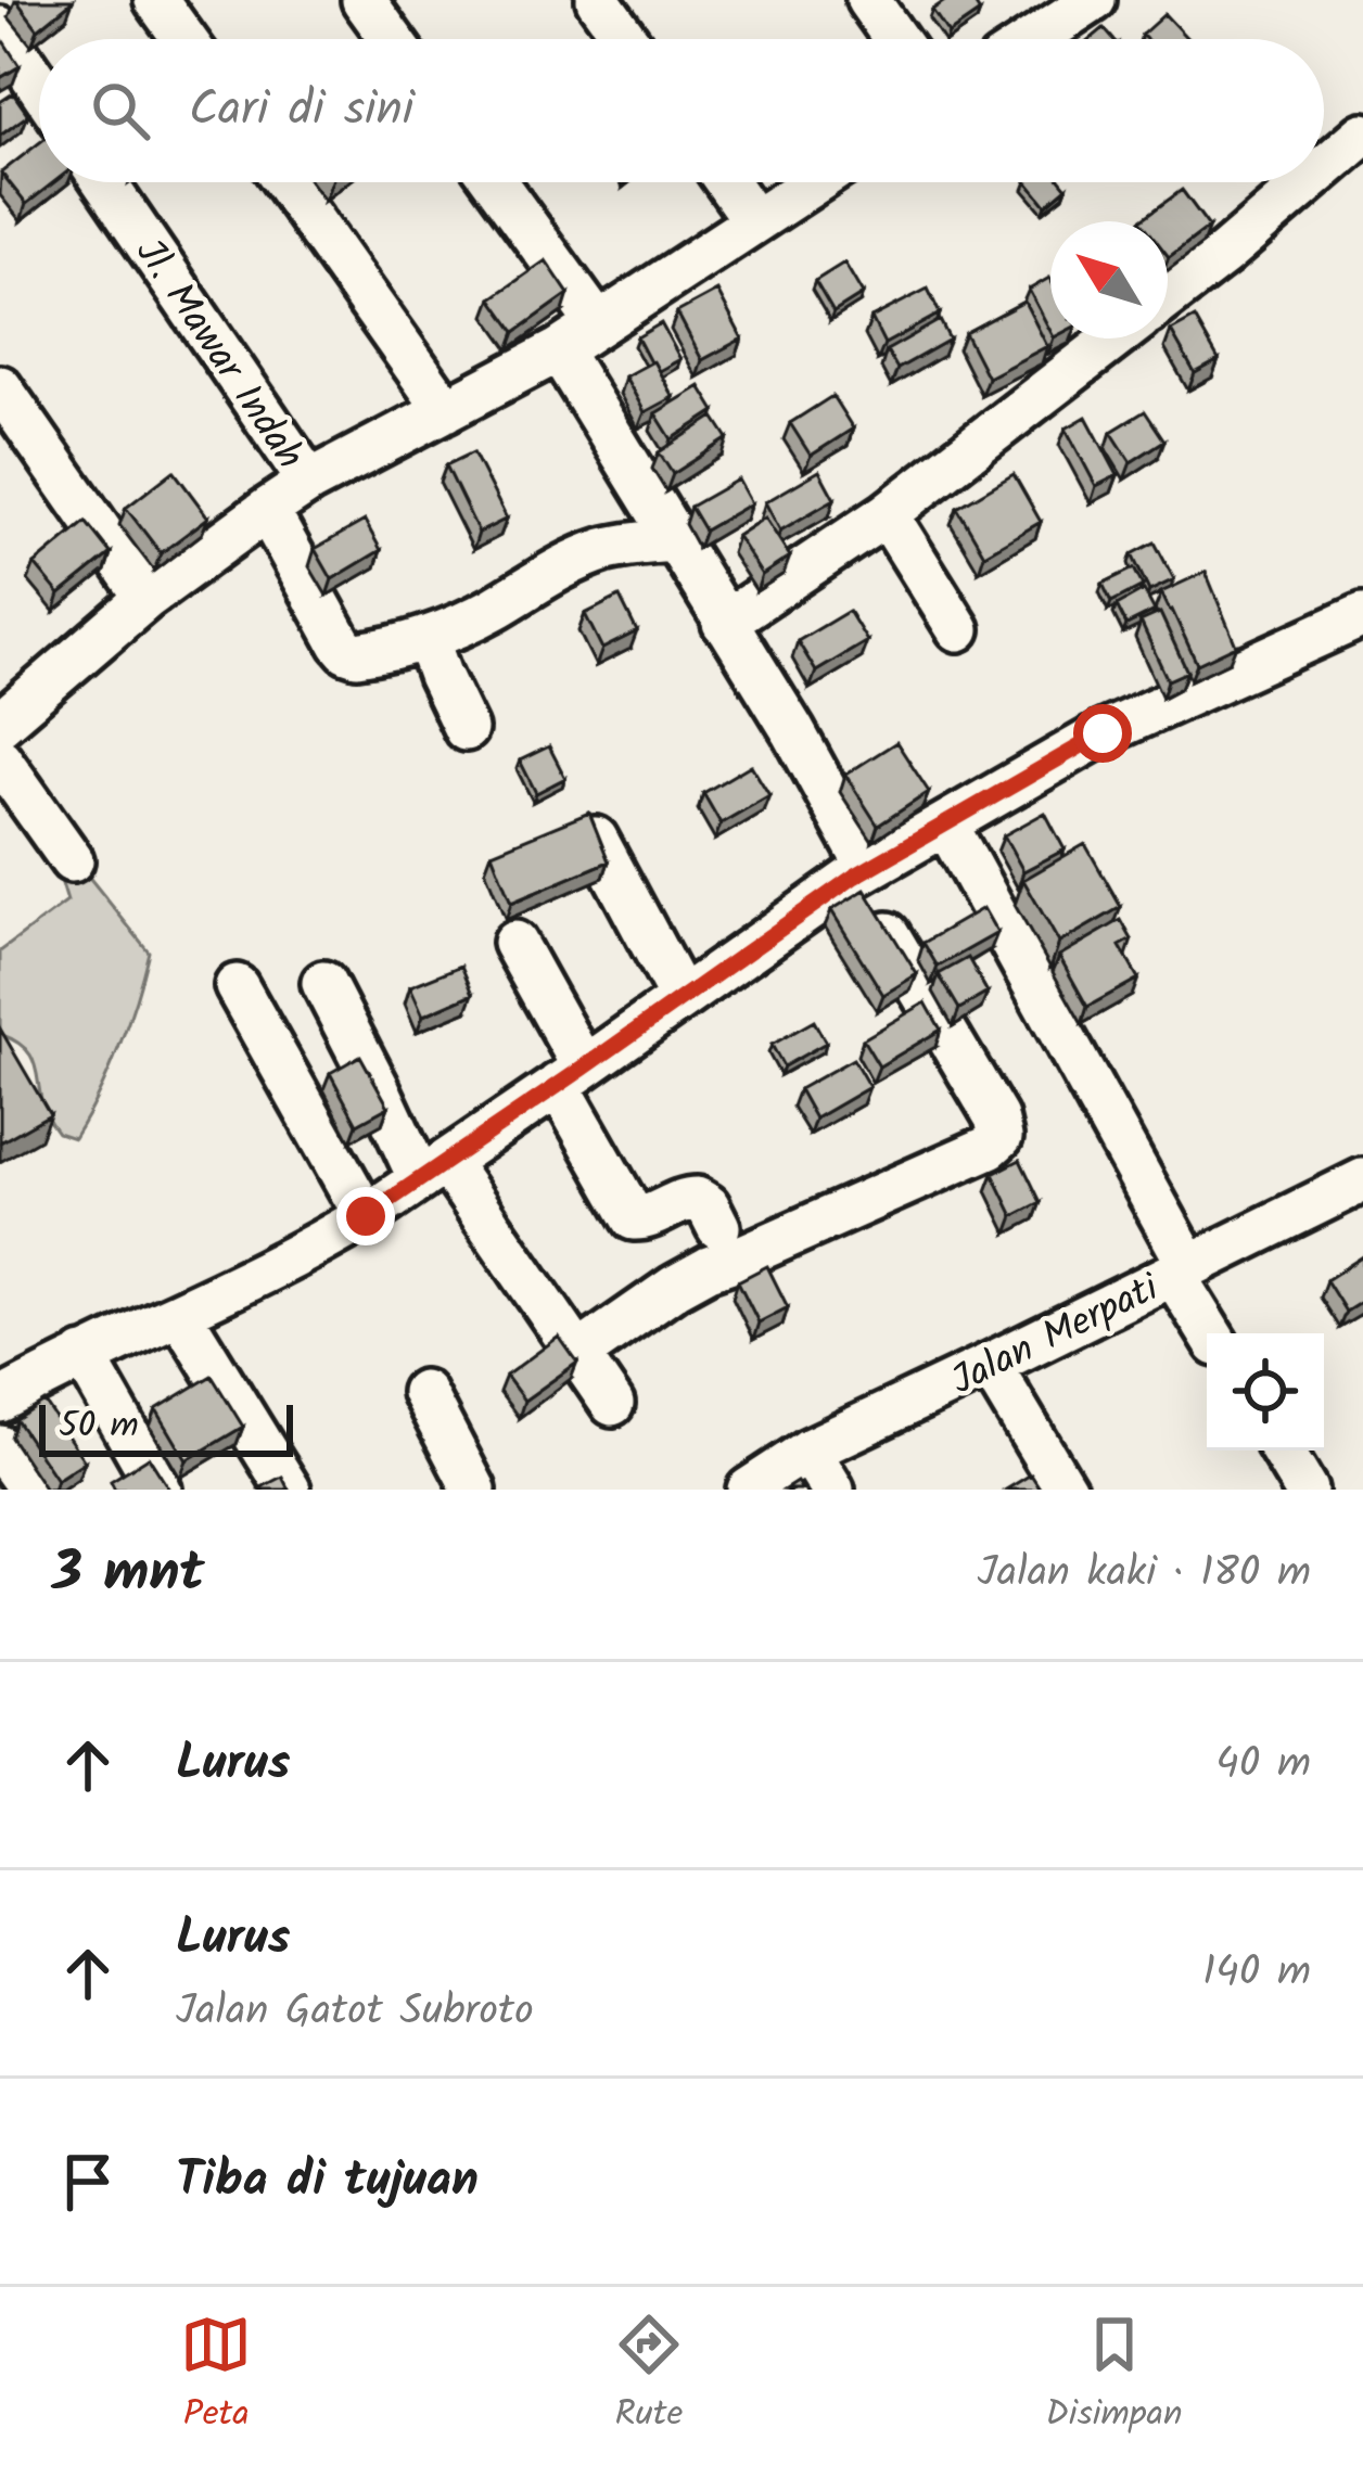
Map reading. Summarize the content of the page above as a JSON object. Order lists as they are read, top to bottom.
{
  "streets": {
    "street": ["Jl. Mawar Indah", "Jalan Merpati"]
  },
  "scale_bar": "50 m",
  "north": "top left",
  "page": {
    "search": "Cari di sini",
    "scale": "50 m",
    "heading": ["3 mnt", "Jalan kaki · 180 m"],
    "list": [
      ["Lurus", "40 m"],
      ["Lurus", "Jalan Gatot Subroto", "140 m"],
      "Tiba di tujuan"
    ],
    "nav": ["Peta", "Rute", "Disimpan"]
  }
}
